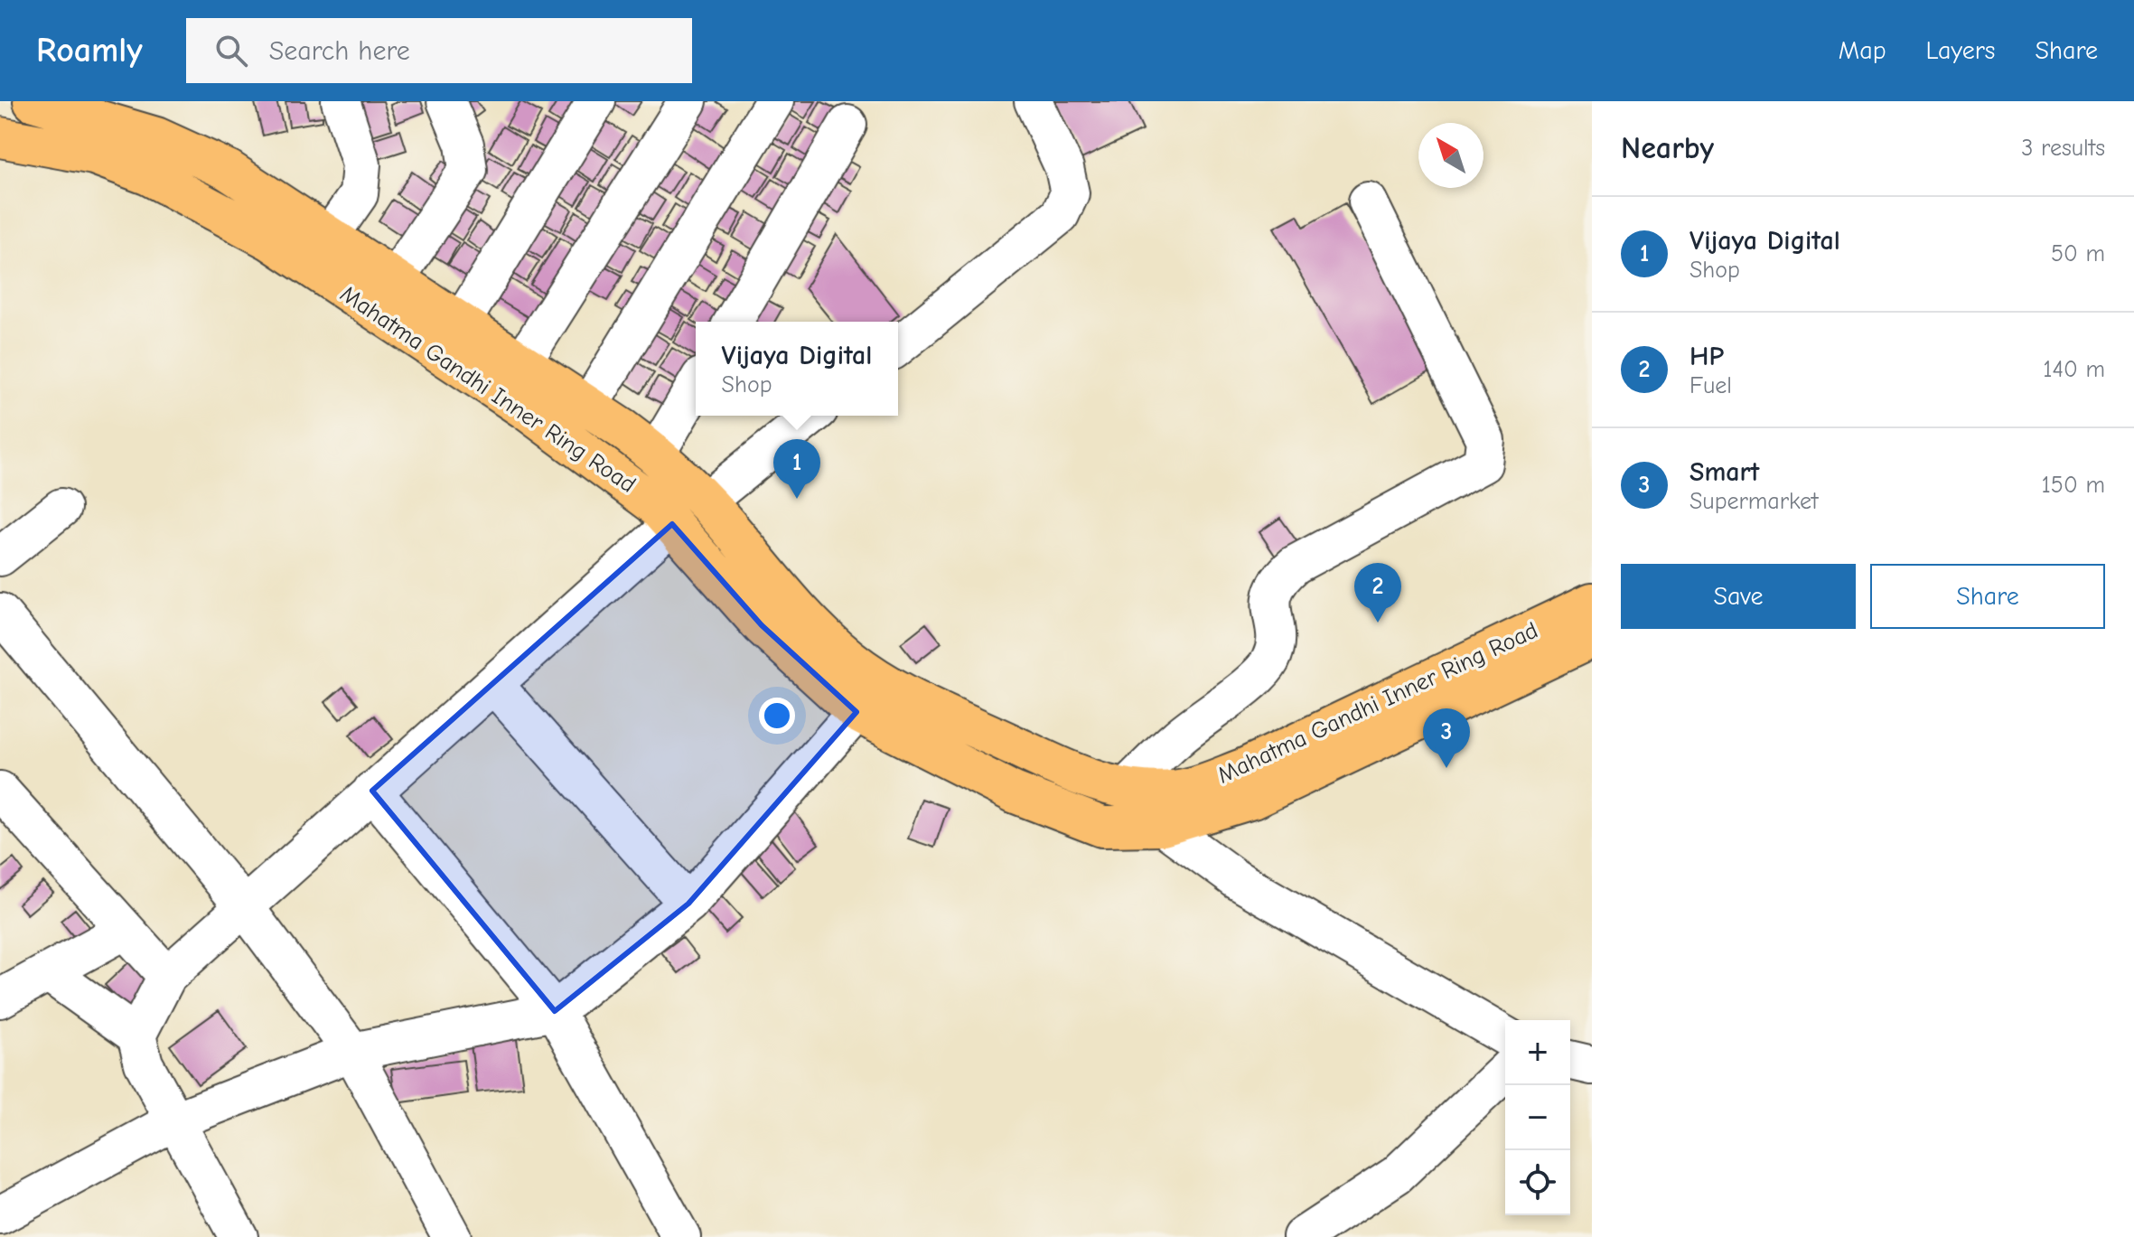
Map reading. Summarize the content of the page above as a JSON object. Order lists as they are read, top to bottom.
{
  "streets": {
    "main road": ["Mahatma Gandhi Inner Ring Road"]
  },
  "north": "top left",
  "page": {
    "header": "Roamly",
    "search": "Search here",
    "nav": ["Map", "Layers", "Share"],
    "heading": ["Nearby", "3 results"],
    "list": [
      {
        "mark": "1",
        "name": "Vijaya Digital",
        "note": "Shop",
        "value": "50 m"
      },
      {
        "mark": "2",
        "name": "HP",
        "note": "Fuel",
        "value": "140 m"
      },
      {
        "mark": "3",
        "name": "Smart",
        "note": "Supermarket",
        "value": "150 m"
      }
    ],
    "popup": ["Vijaya Digital", "Shop"],
    "pins": ["1", "2", "3"],
    "buttons": ["Save", "Share"],
    "map_buttons": ["+", "−"]
  }
}
